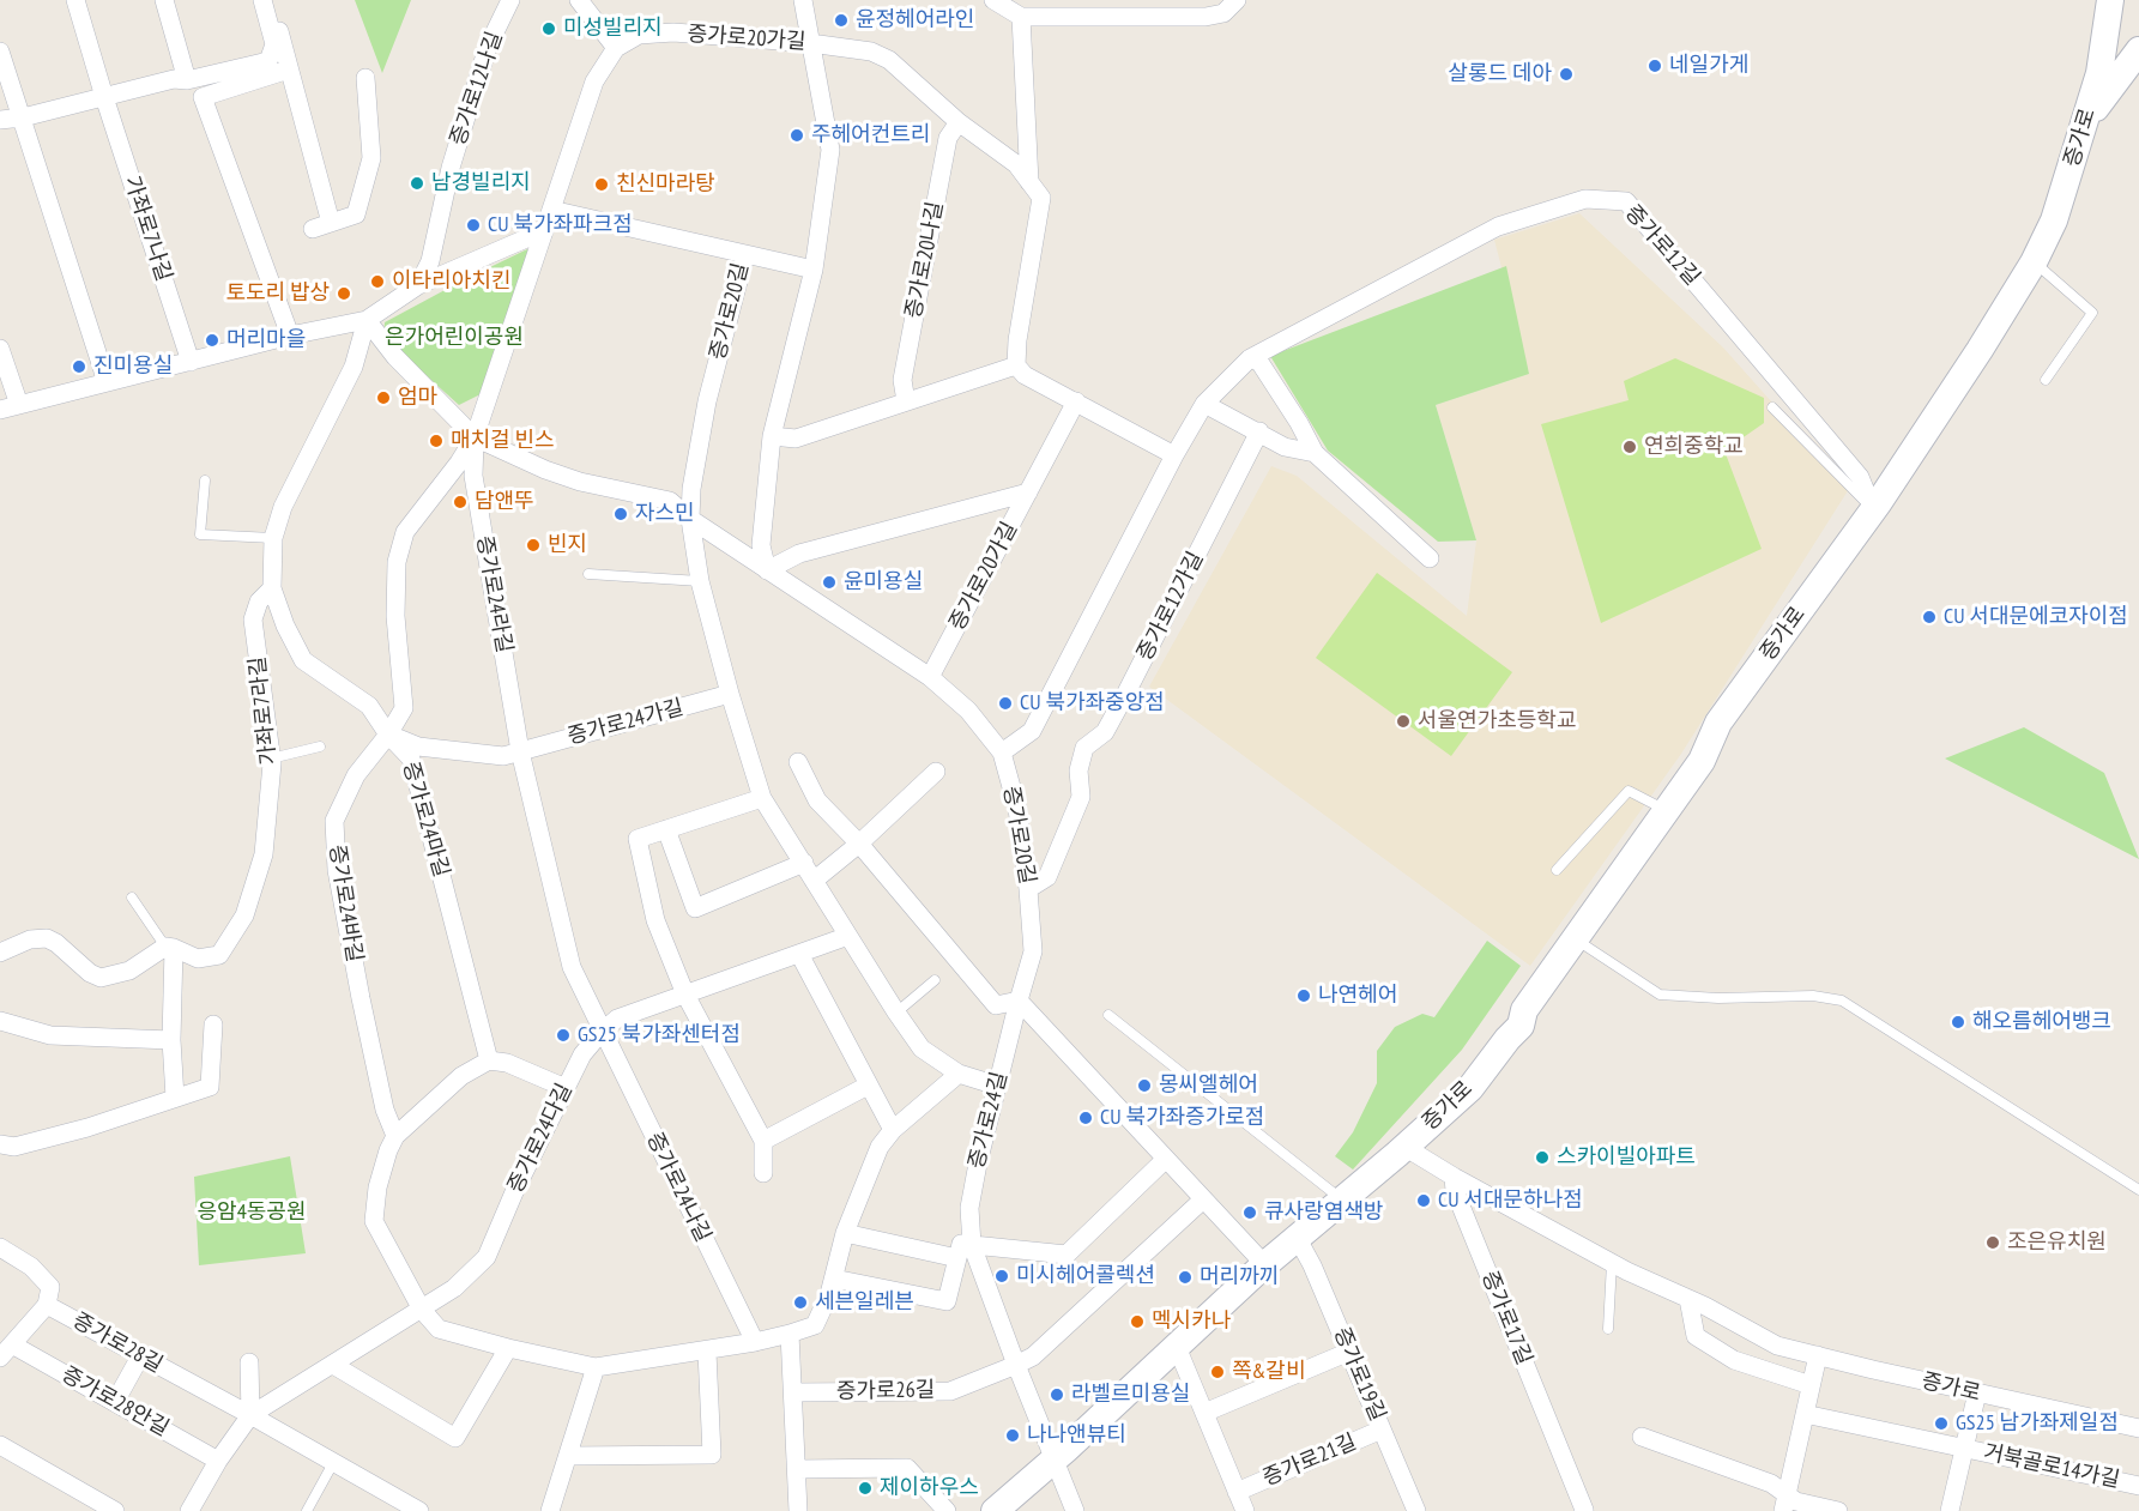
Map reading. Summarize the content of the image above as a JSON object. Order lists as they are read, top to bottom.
{
  "streets": {
    "main road": ["증가로"],
    "street": [
      "증가로20가길",
      "증가로12나길",
      "가좌로7나길",
      "증가로12길",
      "증가로20나길",
      "증가로20길",
      "증가로24라길",
      "증가로12가길",
      "가좌로7라길",
      "증가로24가길",
      "증가로24마길",
      "증가로24바길",
      "증가로24길",
      "증가로24다길",
      "증가로24나길",
      "증가로17길",
      "증가로28길",
      "증가로19길",
      "증가로26길",
      "증가로28안길",
      "증가로21길",
      "거북골로14가길"
    ]
  },
  "crossings": [
    ["증가로20가길", "증가로20나길"],
    ["증가로20가길", "증가로20길"],
    ["증가로", "증가로12길"],
    ["증가로", "증가로24길"],
    ["증가로", "증가로17길"],
    ["증가로", "증가로19길"],
    ["증가로", "증가로21길"],
    ["증가로20길", "증가로24라길"],
    ["증가로20길", "증가로12가길"],
    ["증가로20길", "증가로24길"],
    ["증가로24라길", "증가로24가길"],
    ["증가로24라길", "증가로24다길"],
    ["증가로24라길", "증가로24나길"],
    ["증가로24마길", "증가로24바길"],
    ["증가로24길", "증가로26길"],
    ["증가로24다길", "증가로24나길"],
    ["증가로28길", "증가로28안길"],
    ["증가로19길", "증가로21길"]
  ],
  "parks": ["은가어린이공원", "응암4동공원"],
  "places": [
    "윤정헤어라인",
    "미성빌리지",
    "네일가게",
    "살롱드 데아",
    "주헤어컨트리",
    "남경빌리지",
    "친신마라탕",
    "CU 북가좌파크점",
    "이타리아치킨",
    "토도리 밥상",
    "머리마을",
    "진미용실",
    "엄마",
    "매치걸 빈스",
    "연희중학교",
    "담앤뚜",
    "자스민",
    "빈지",
    "윤미용실",
    "CU 서대문에코자이점",
    "CU 북가좌중앙점",
    "서울연가초등학교",
    "나연헤어",
    "해오름헤어뱅크",
    "GS25 북가좌센터점",
    "몽씨엘헤어",
    "CU 북가좌증가로점",
    "스카이빌아파트",
    "CU 서대문하나점",
    "큐사랑염색방",
    "조은유치원",
    "미시헤어콜렉션",
    "머리까끼",
    "세븐일레븐",
    "멕시카나",
    "쪽&갈비",
    "라벨르미용실",
    "GS25 남가좌제일점",
    "나나앤뷰티",
    "제이하우스"
  ]
}
